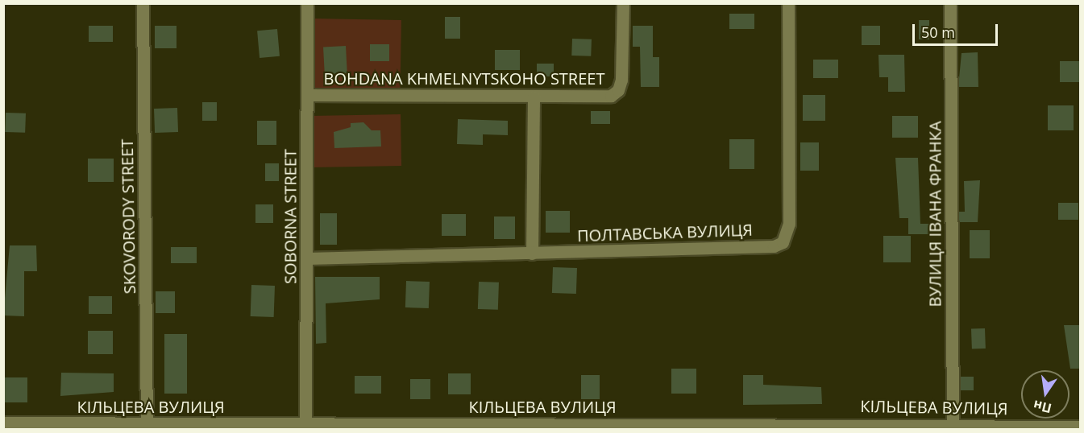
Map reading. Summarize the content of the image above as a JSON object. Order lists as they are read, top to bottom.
{
  "streets": {
    "street": [
      "BOHDANA KHMELNYTSKOHO STREET",
      "ВУЛИЦЯ ІВАНА ФРАНКА",
      "SKOVORODY STREET",
      "SOBORNA STREET",
      "ПОЛТАВСЬКА ВУЛИЦЯ",
      "КІЛЬЦЕВА ВУЛИЦЯ"
    ]
  },
  "crossings": [
    ["BOHDANA KHMELNYTSKOHO STREET", "SOBORNA STREET"],
    ["ВУЛИЦЯ ІВАНА ФРАНКА", "КІЛЬЦЕВА ВУЛИЦЯ"],
    ["SKOVORODY STREET", "КІЛЬЦЕВА ВУЛИЦЯ"],
    ["SOBORNA STREET", "ПОЛТАВСЬКА ВУЛИЦЯ"],
    ["SOBORNA STREET", "КІЛЬЦЕВА ВУЛИЦЯ"]
  ],
  "scale_bar": "50 m",
  "north": "bottom"
}
